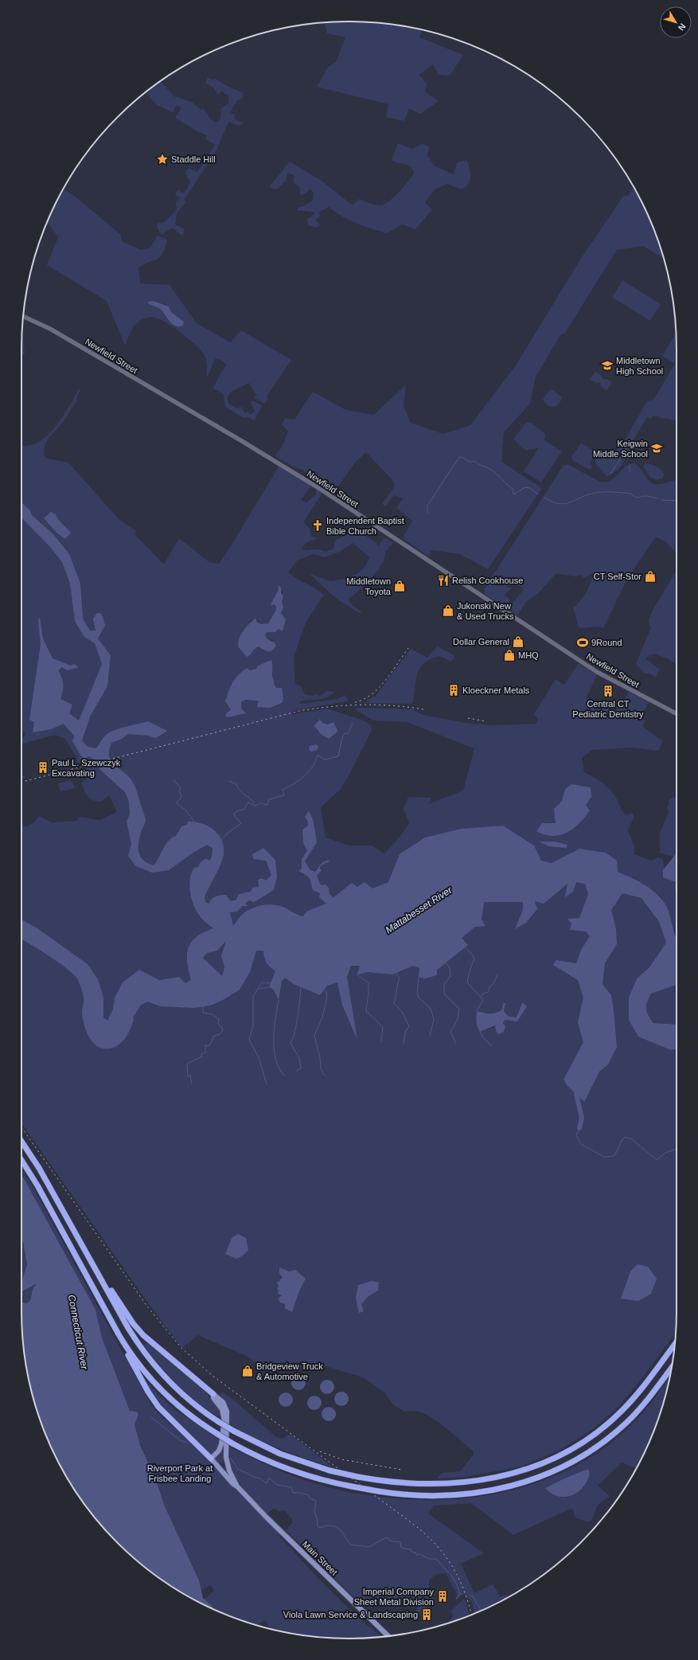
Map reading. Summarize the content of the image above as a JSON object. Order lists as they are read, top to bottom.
{
  "streets": {
    "main road": ["Newfield Street", "Main Street"]
  },
  "water": ["Mattabesset River", "Connecticut River"],
  "parks": ["Riverport Park at Frisbee Landing"],
  "places": {
    "place": ["Staddle Hill"],
    "school or university": ["Middletown High School", "Keigwin Middle School"],
    "church": ["Independent Baptist Bible Church"],
    "shop": [
      "CT Self-Stor",
      "Middletown Toyota",
      "Jukonski New & Used Trucks",
      "Dollar General",
      "MHQ",
      "Bridgeview Truck & Automotive"
    ],
    "restaurant": ["Relish Cookhouse"],
    "sports": ["9Round"],
    "building": [
      "Kloeckner Metals",
      "Central CT Pediatric Dentistry",
      "Paul L. Szewczyk Excavating",
      "Imperial Company Sheet Metal Division",
      "Viola Lawn Service & Landscaping"
    ]
  },
  "north": "bottom right"
}
